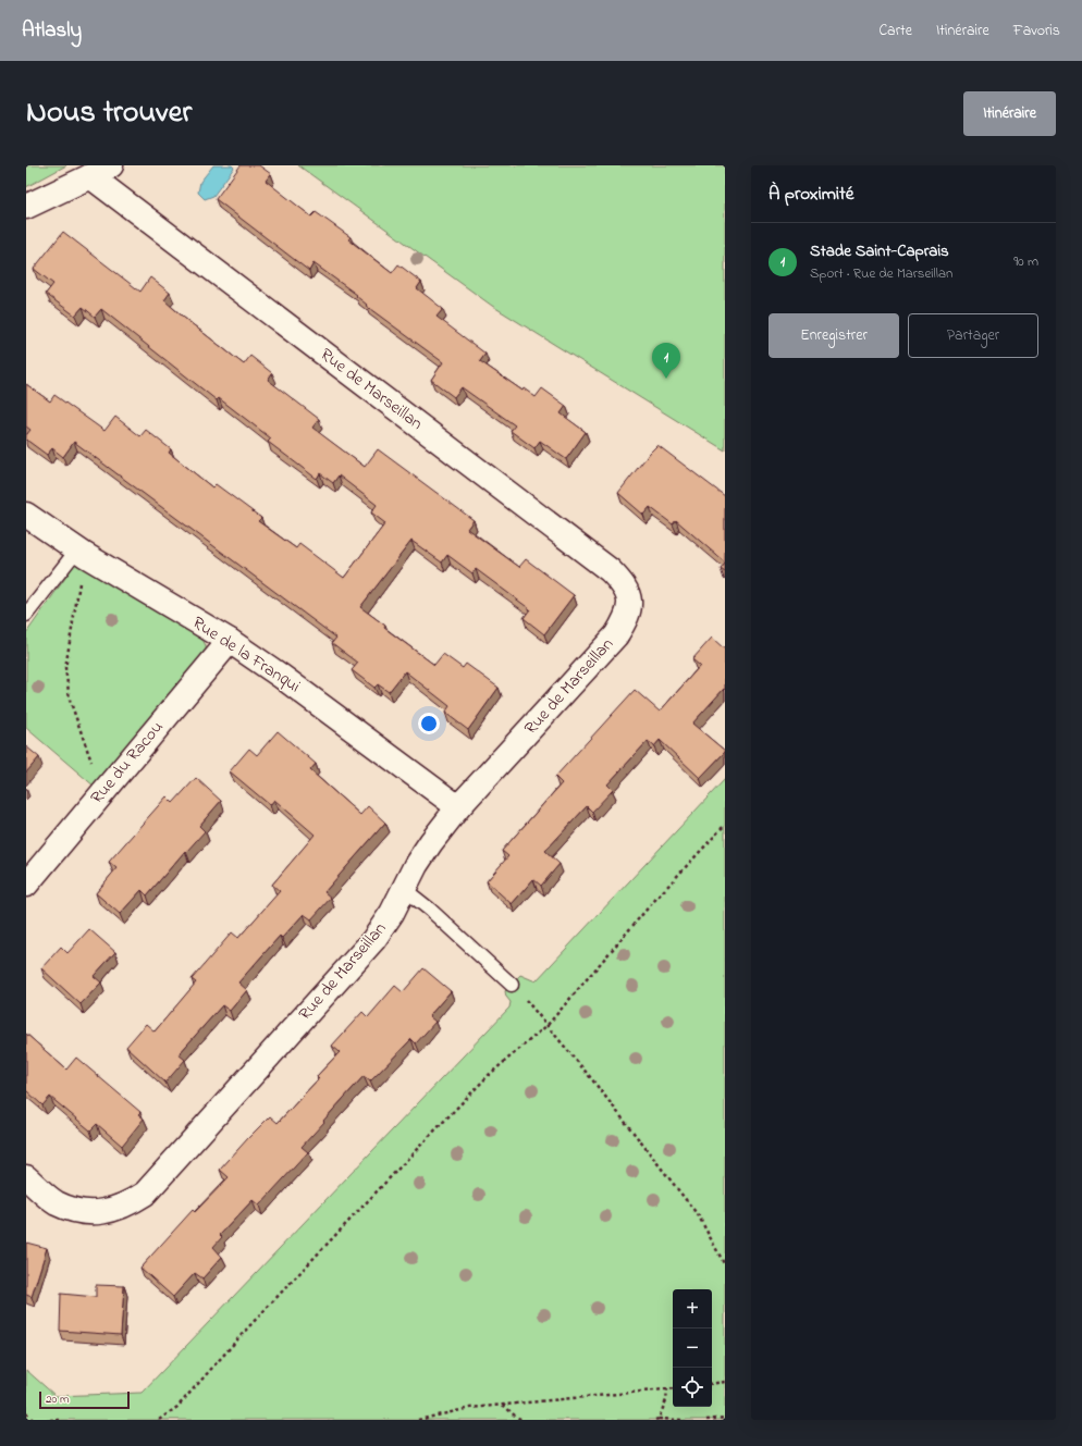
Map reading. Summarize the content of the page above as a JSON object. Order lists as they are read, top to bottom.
{
  "streets": {
    "street": ["Rue de Marseillan", "Rue de la Franqui", "Rue du Racou"]
  },
  "crossings": [
    ["Rue de Marseillan", "Rue de la Franqui"],
    ["Rue de la Franqui", "Rue du Racou"]
  ],
  "scale_bar": "20 m",
  "page": {
    "header": "Atlasly",
    "nav": ["Carte", "Itinéraire", "Favoris"],
    "title": "Nous trouver",
    "buttons": [
      "Itinéraire",
      ["Enregistrer", "Partager"]
    ],
    "heading": "À proximité",
    "list": [
      {
        "mark": "1",
        "name": "Stade Saint-Caprais",
        "note": "Sport · Rue de Marseillan",
        "value": "90 m"
      }
    ],
    "pins": "1",
    "map_buttons": ["+", "−"],
    "scale": "20 m"
  }
}
